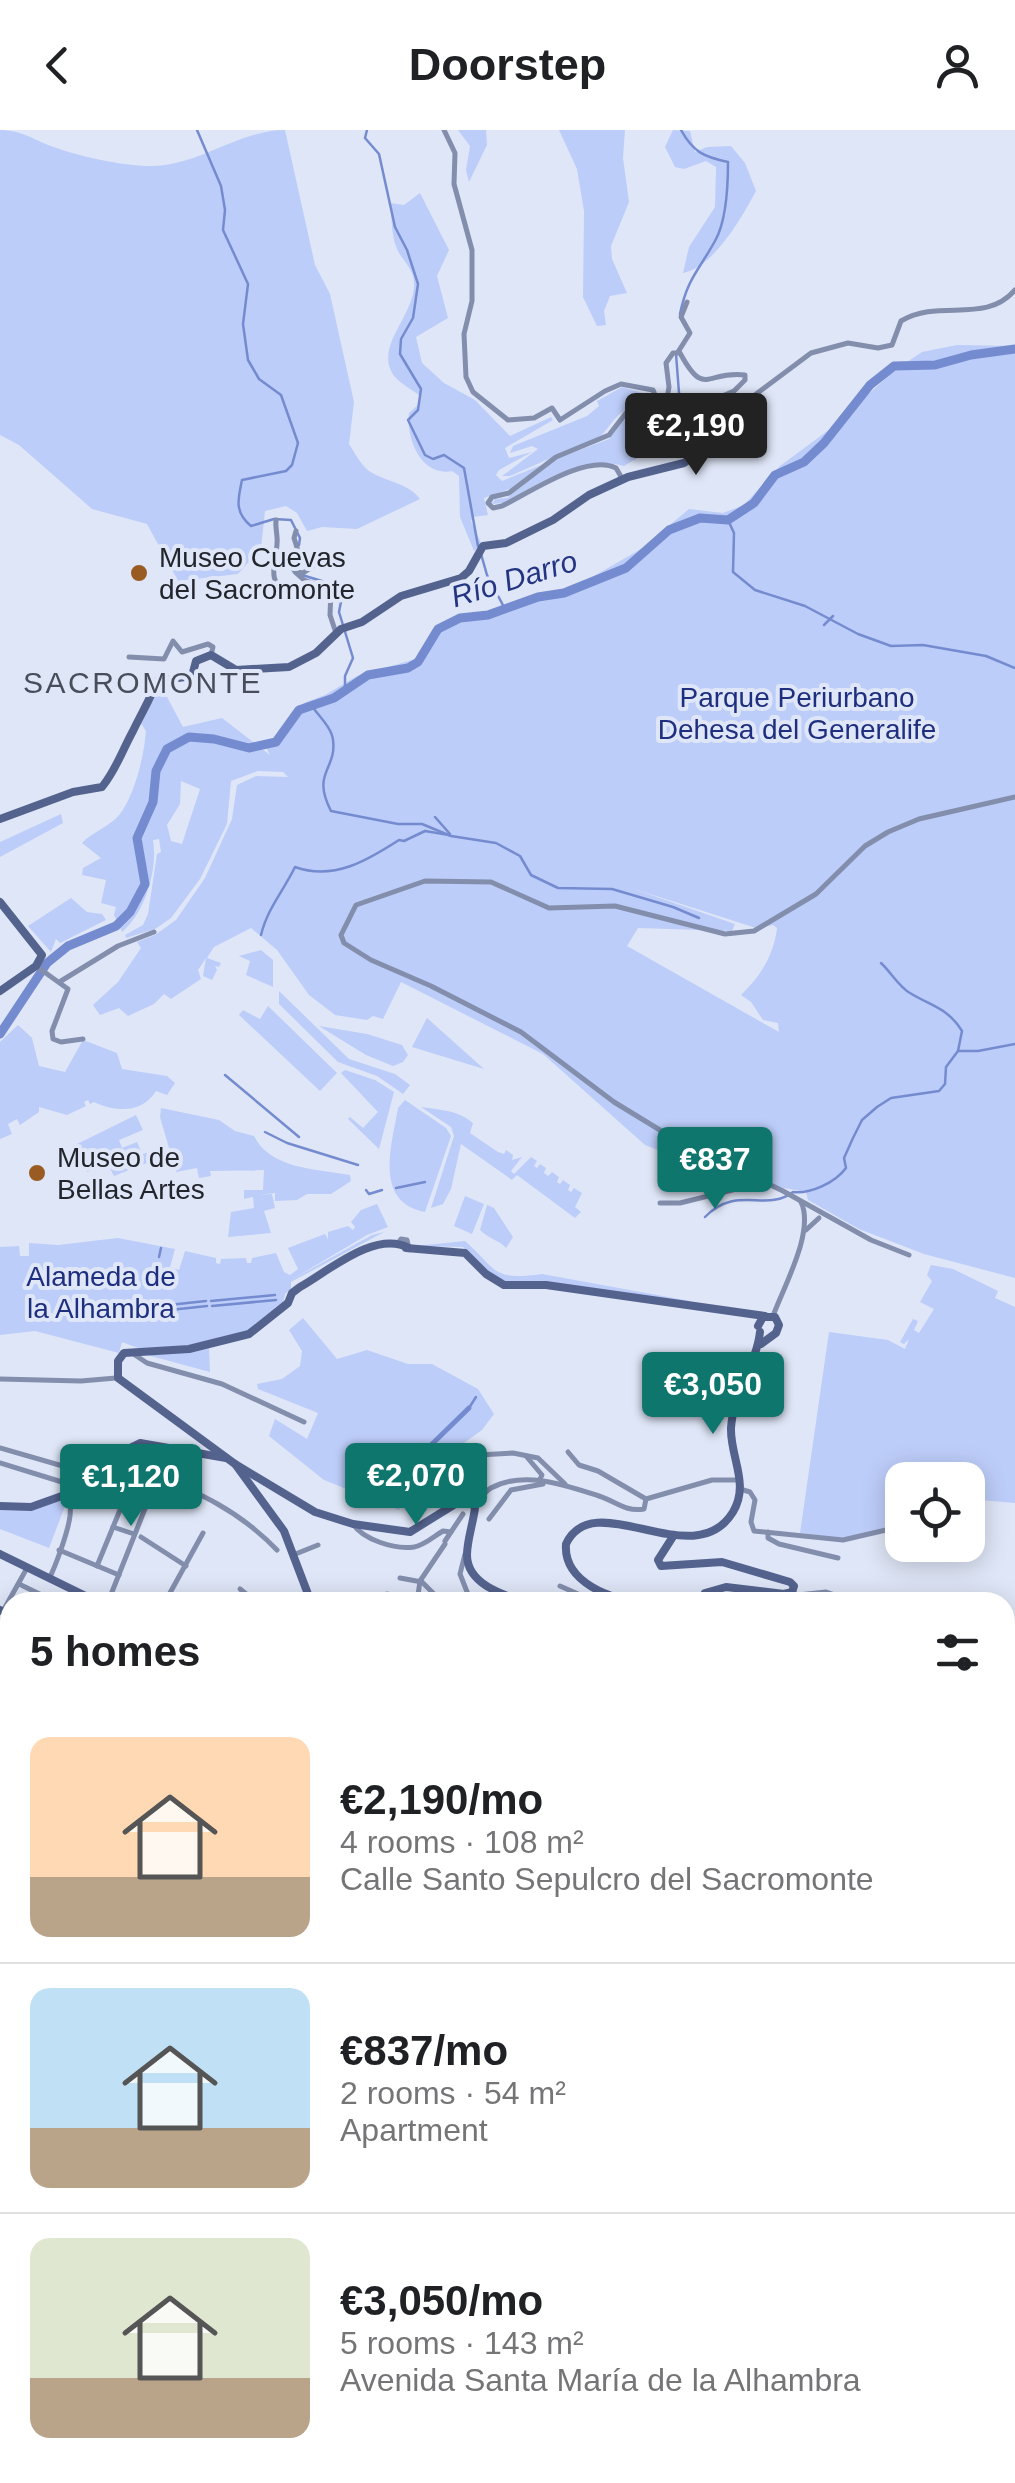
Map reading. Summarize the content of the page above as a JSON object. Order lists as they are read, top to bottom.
{
  "districts": ["SACROMONTE"],
  "water": ["Río Darro"],
  "parks": ["Parque Periurbano Dehesa del Generalife", "Alameda de la Alhambra"],
  "places": ["Museo Cuevas del Sacromonte", "Museo de Bellas Artes"],
  "page": {
    "header": "Doorstep",
    "price": [
      "€2,190",
      "€837",
      "€3,050",
      "€2,070",
      "€1,120"
    ],
    "heading": "5 homes",
    "list": [
      {
        "name": "€2,190/mo",
        "note": "4 rooms · 108 m² · Calle Santo Sepulcro del Sacromonte"
      },
      {
        "name": "€837/mo",
        "note": "2 rooms · 54 m² · Apartment"
      },
      {
        "name": "€3,050/mo",
        "note": "5 rooms · 143 m² · Avenida Santa María de la Alhambra"
      }
    ]
  }
}
